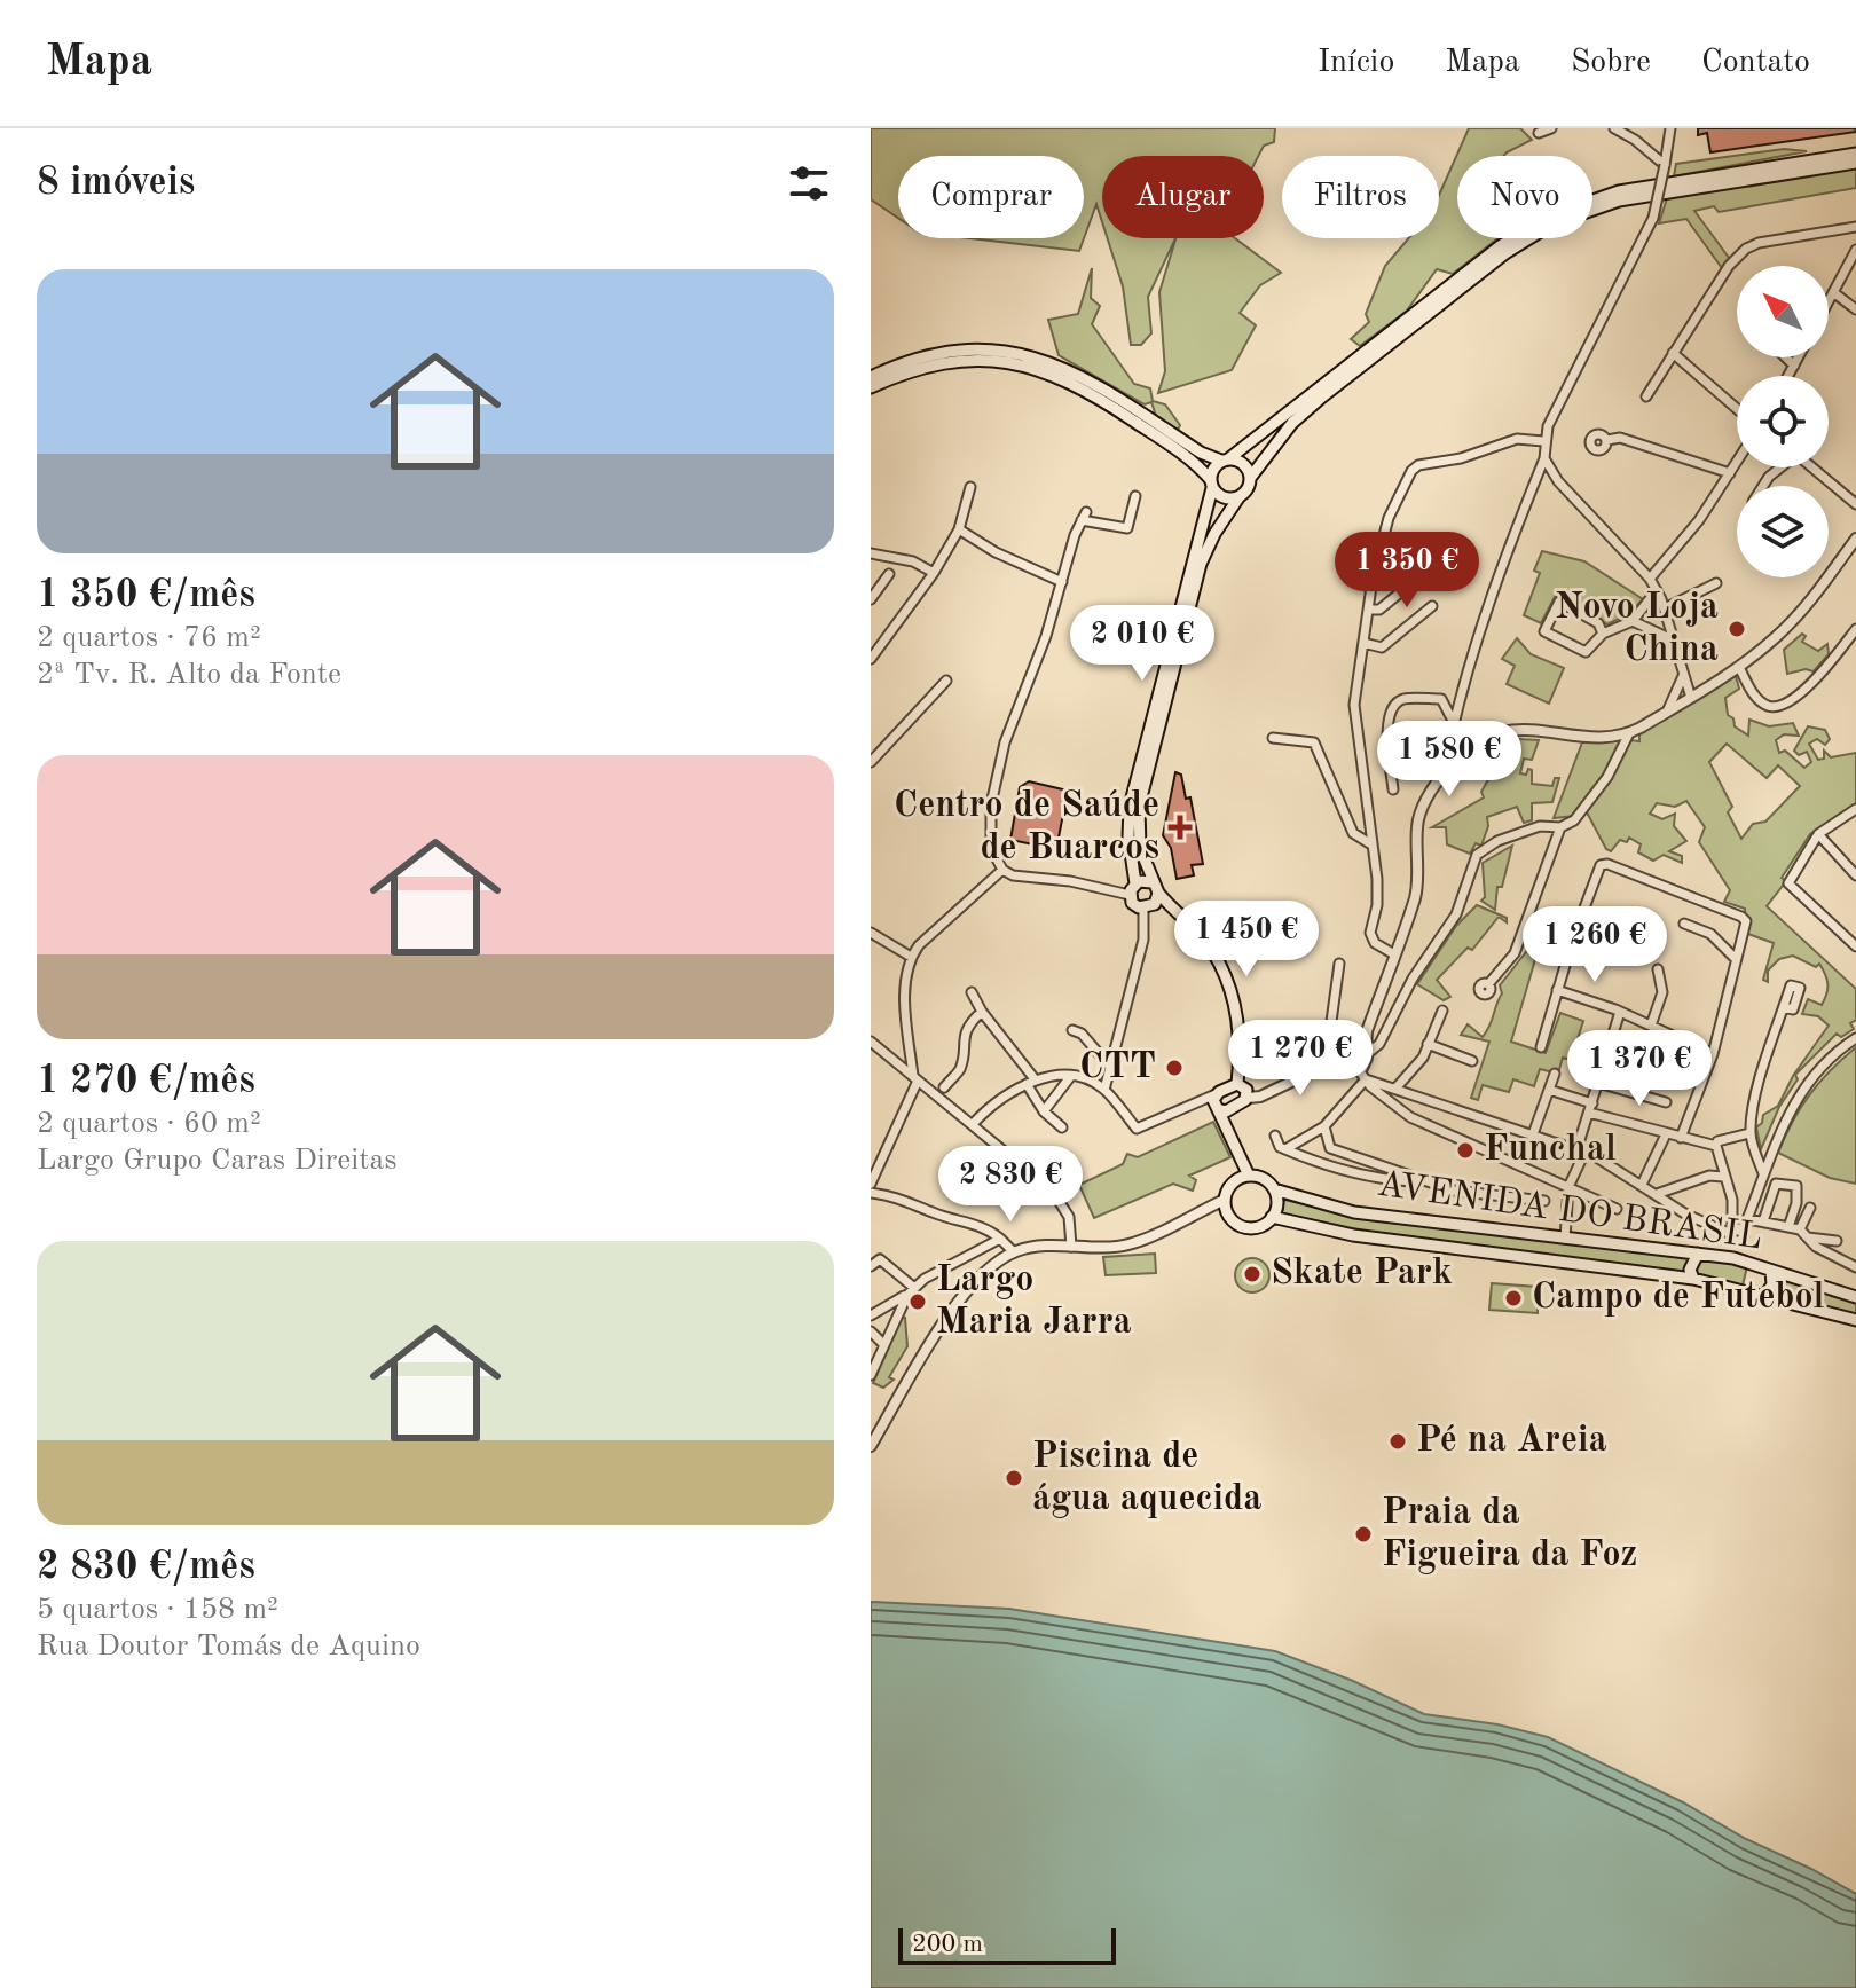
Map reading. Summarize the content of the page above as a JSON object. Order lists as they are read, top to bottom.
{
  "streets": {
    "main road": ["AVENIDA DO BRASIL"]
  },
  "places": {
    "other": [
      "Novo Loja China",
      "CTT",
      "Funchal",
      "Skate Park",
      "Campo de Futebol",
      "Largo Maria Jarra",
      "Pé na Areia",
      "Piscina de água aquecida",
      "Praia da Figueira da Foz"
    ],
    "health": ["Centro de Saúde de Buarcos"]
  },
  "scale_bar": "200 m",
  "north": "top left",
  "page": {
    "header": "Mapa",
    "nav": [
      "Início",
      "Mapa",
      "Sobre",
      "Contato"
    ],
    "heading": "8 imóveis",
    "chip": [
      "Comprar",
      "Alugar",
      "Filtros",
      "Novo"
    ],
    "list": [
      {
        "name": "1 350 €/mês",
        "note": "2 quartos · 76 m² · 2ª Tv. R. Alto da Fonte"
      },
      {
        "name": "1 270 €/mês",
        "note": "2 quartos · 60 m² · Largo Grupo Caras Direitas"
      },
      {
        "name": "2 830 €/mês",
        "note": "5 quartos · 158 m² · Rua Doutor Tomás de Aquino"
      }
    ],
    "price": [
      "1 350 €",
      "2 010 €",
      "1 580 €",
      "1 450 €",
      "1 260 €",
      "1 270 €",
      "1 370 €",
      "2 830 €"
    ],
    "scale": "200 m"
  }
}
